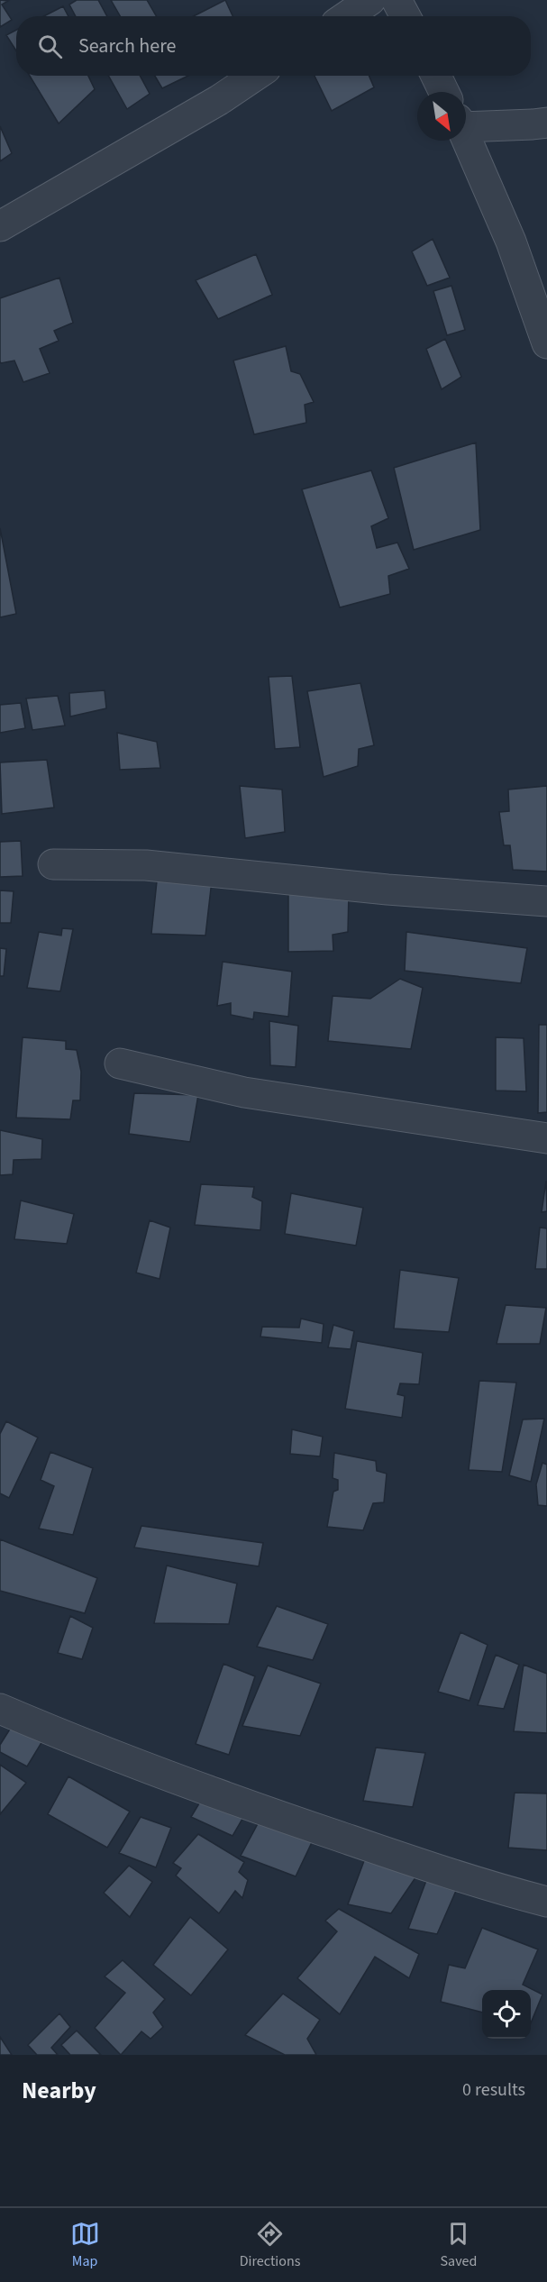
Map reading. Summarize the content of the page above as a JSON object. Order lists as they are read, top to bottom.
{
  "north": "bottom right",
  "page": {
    "search": "Search here",
    "heading": ["Nearby", "0 results"],
    "nav": ["Map", "Directions", "Saved"]
  }
}
